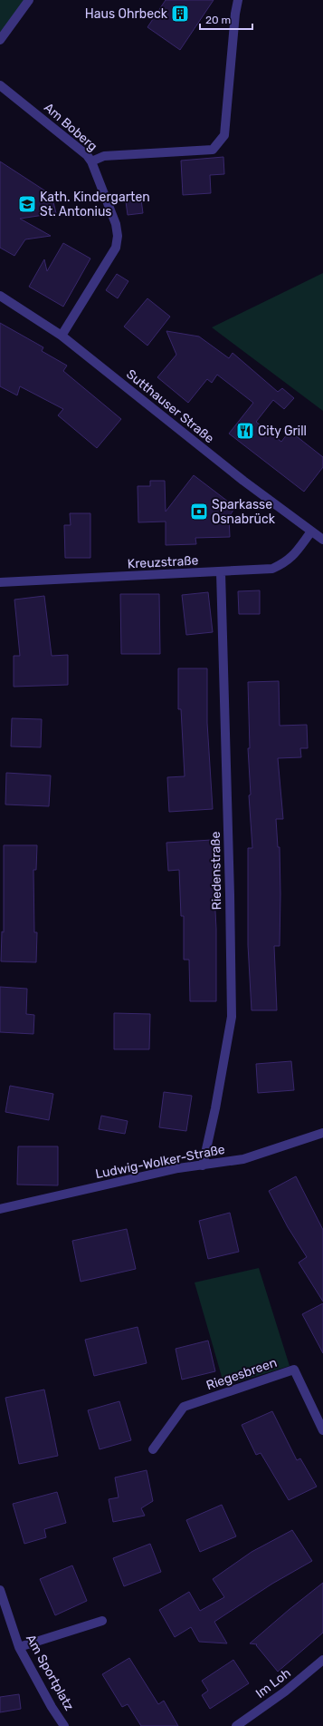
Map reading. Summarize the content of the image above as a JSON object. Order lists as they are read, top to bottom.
{
  "streets": {
    "street": [
      "Am Boberg",
      "Sutthauser Straße",
      "Kreuzstraße",
      "Riedenstraße",
      "Ludwig-Wolker-Straße",
      "Riegesbreen",
      "Am Sportplatz",
      "Im Loh"
    ]
  },
  "crossings": [
    ["Am Boberg", "Sutthauser Straße"],
    ["Sutthauser Straße", "Kreuzstraße"],
    ["Kreuzstraße", "Riedenstraße"],
    ["Riedenstraße", "Ludwig-Wolker-Straße"]
  ],
  "places": {
    "building": ["Haus Ohrbeck"],
    "school or university": ["Kath. Kindergarten St. Antonius"],
    "restaurant": ["City Grill"],
    "bank": ["Sparkasse Osnabrück"]
  },
  "scale_bar": "20 m"
}
